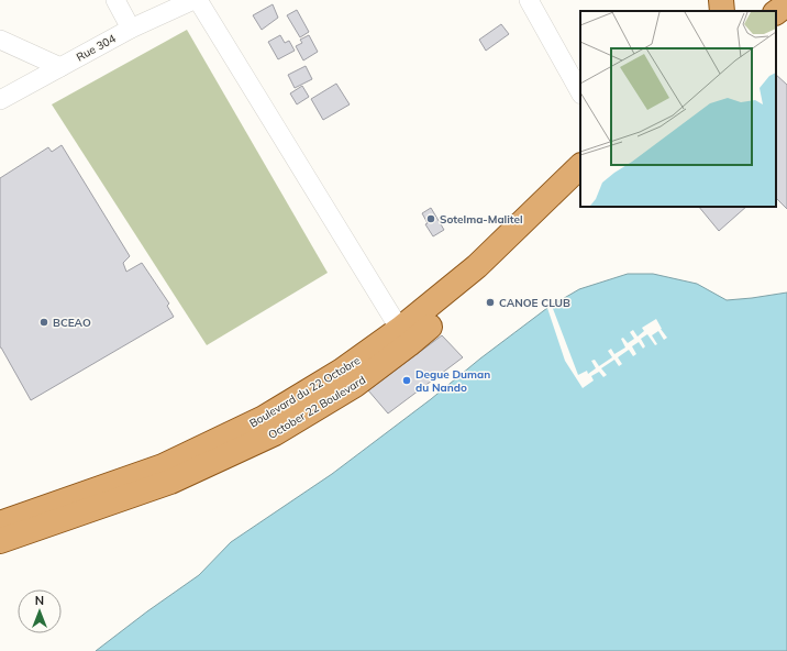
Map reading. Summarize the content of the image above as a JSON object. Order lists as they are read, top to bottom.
{
  "streets": {
    "main road": ["Boulevard du 22 Octobre"],
    "street": ["Rue 304"]
  },
  "places": [
    "Sotelma-Malitel",
    "CANOE CLUB",
    "BCEAO",
    "Degue Duman du Nando"
  ],
  "north": "top"
}
